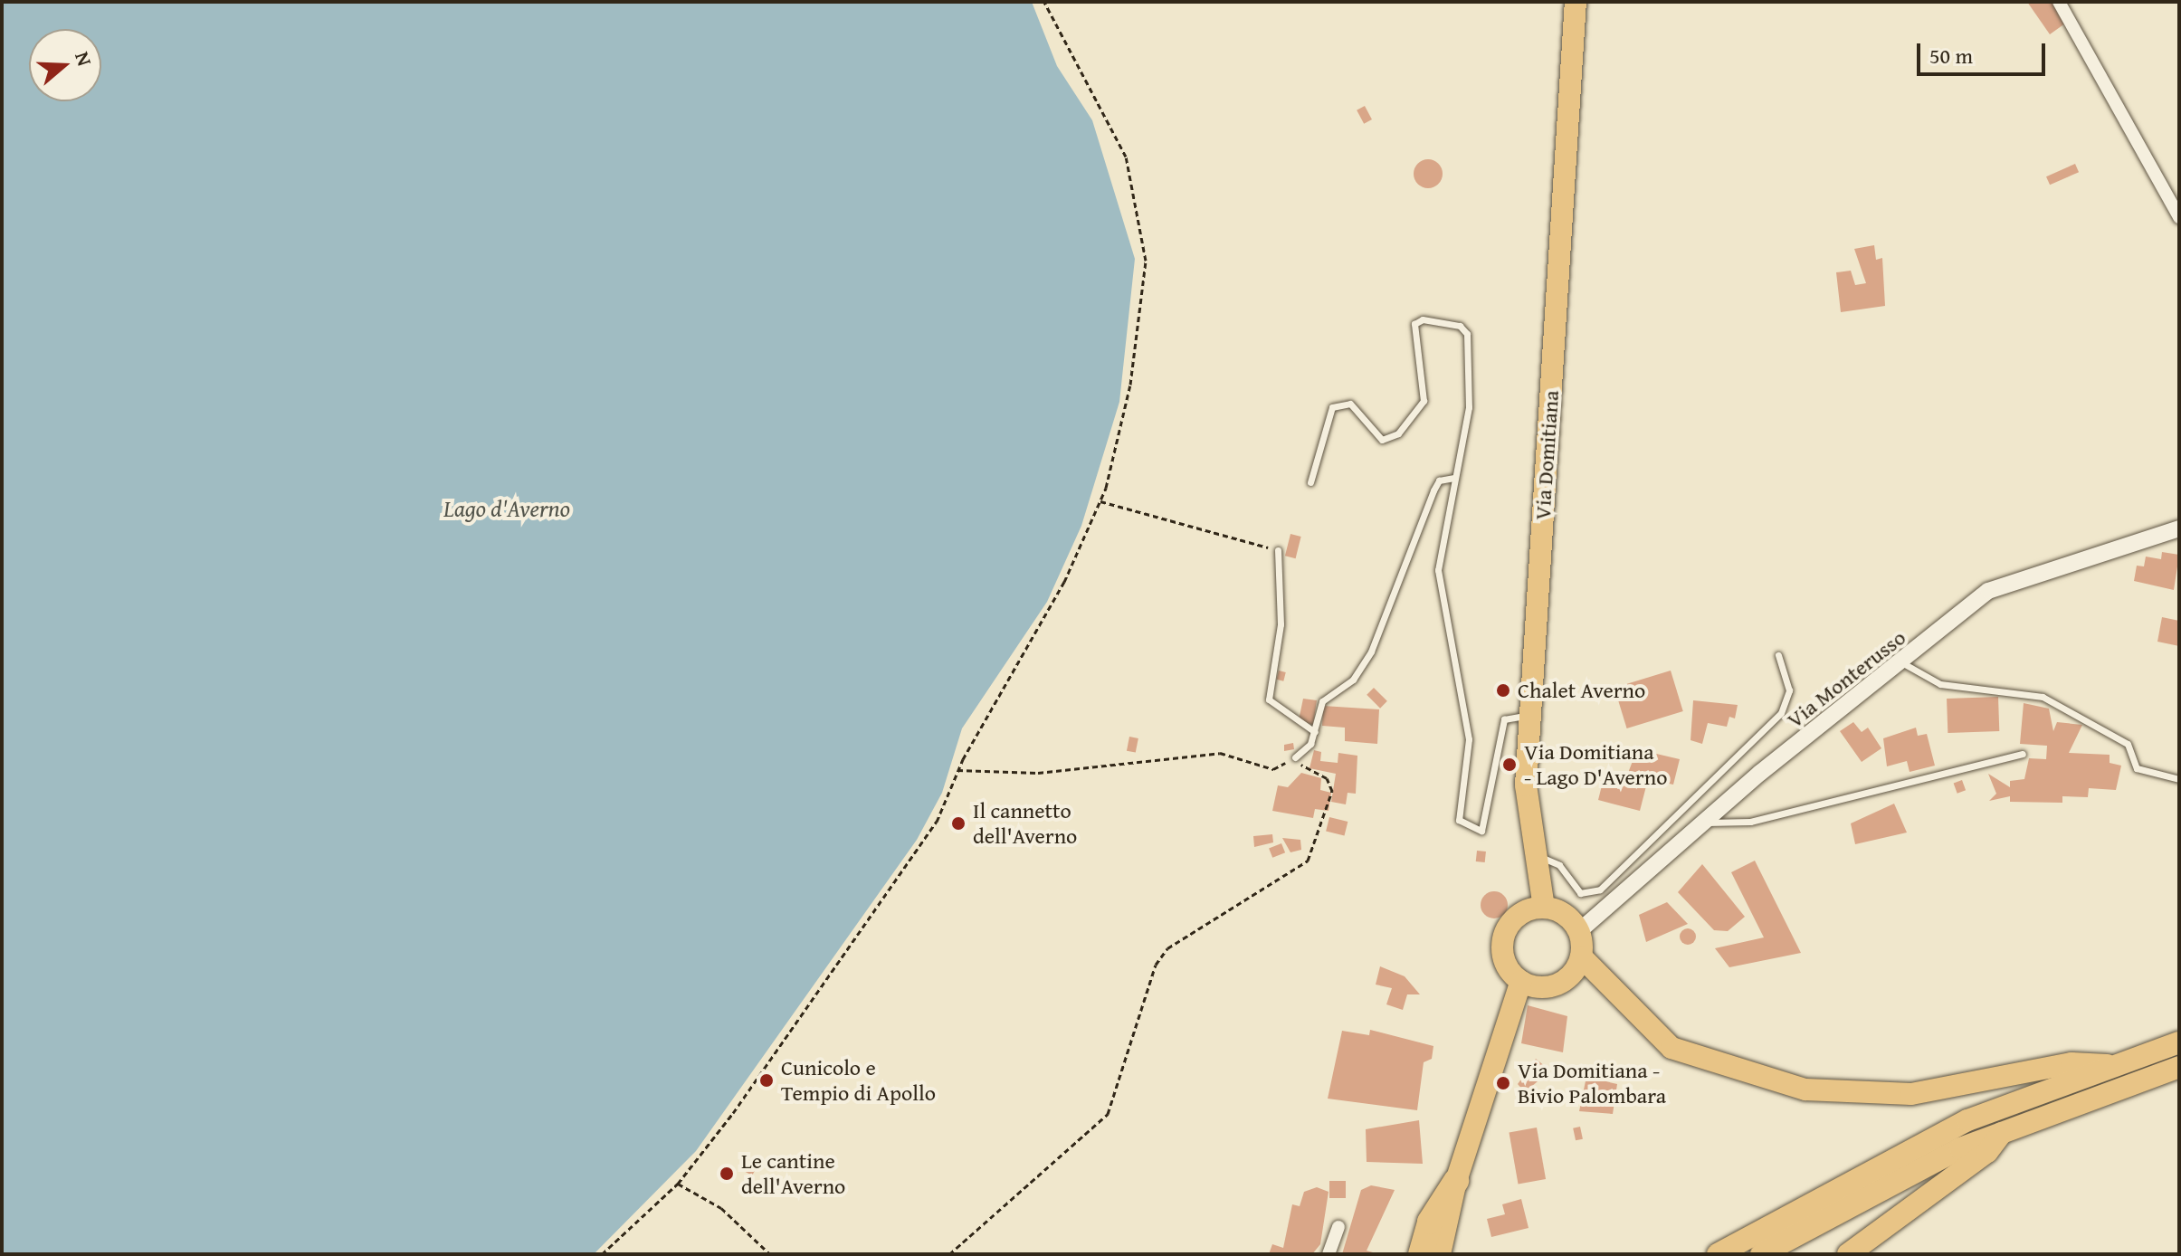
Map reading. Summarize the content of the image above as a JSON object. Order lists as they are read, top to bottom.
{
  "streets": {
    "main road": ["Via Domitiana"],
    "street": ["Via Monterusso"]
  },
  "crossings": [
    ["Via Domitiana", "Via Monterusso"]
  ],
  "water": ["Lago d'Averno"],
  "places": [
    "Chalet Averno",
    "Via Domitiana - Lago D'Averno",
    "Il cannetto dell'Averno",
    "Cunicolo e Tempio di Apollo",
    "Via Domitiana - Bivio Palombara",
    "Le cantine dell'Averno"
  ],
  "scale_bar": "50 m",
  "north": "right"
}
